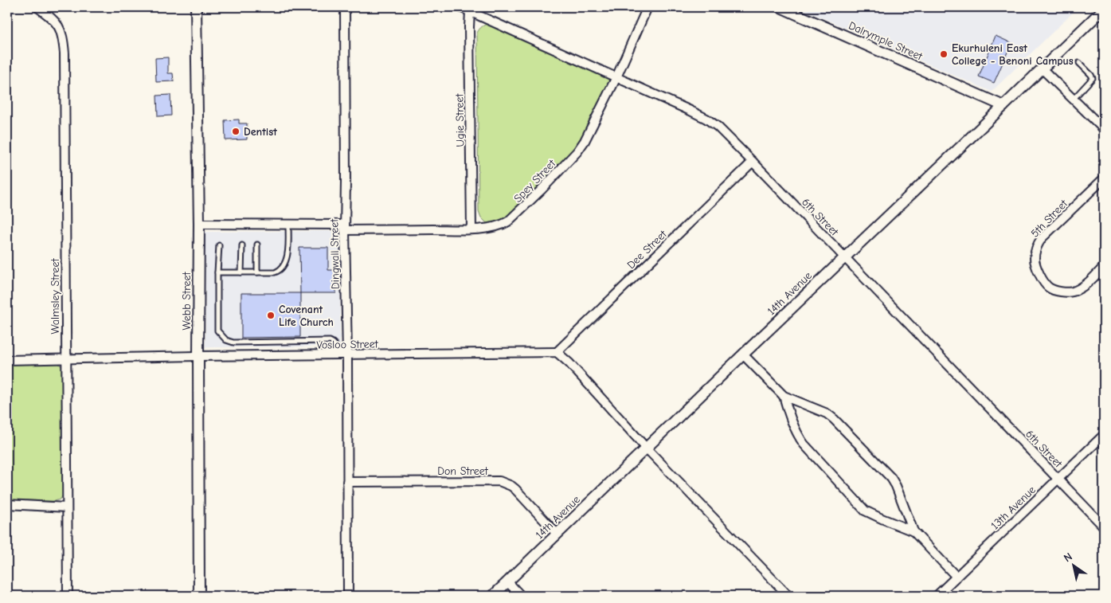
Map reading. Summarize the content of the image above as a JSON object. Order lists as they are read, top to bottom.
{
  "streets": {
    "street": [
      "Dalrymple Street",
      "Ugie Street",
      "Spey Street",
      "6th Street",
      "5th Street",
      "Dee Street",
      "Dingwall Street",
      "14th Avenue",
      "Walmsley Street",
      "Webb Street",
      "Vosloo Street",
      "Don Street",
      "13th Avenue"
    ]
  },
  "crossings": [
    ["Dalrymple Street", "14th Avenue"],
    ["Ugie Street", "Spey Street"],
    ["Ugie Street", "6th Street"],
    ["Spey Street", "6th Street"],
    ["Spey Street", "Dingwall Street"],
    ["Spey Street", "Webb Street"],
    ["6th Street", "Dee Street"],
    ["6th Street", "14th Avenue"],
    ["6th Street", "13th Avenue"],
    ["Dee Street", "Vosloo Street"],
    ["Dingwall Street", "Vosloo Street"],
    ["Dingwall Street", "Don Street"],
    ["14th Avenue", "Don Street"],
    ["Walmsley Street", "Vosloo Street"],
    ["Webb Street", "Vosloo Street"]
  ],
  "places": ["Ekurhuleni East College - Benoni Campus", "Dentist", "Covenant Life Church"],
  "north": "top left"
}
